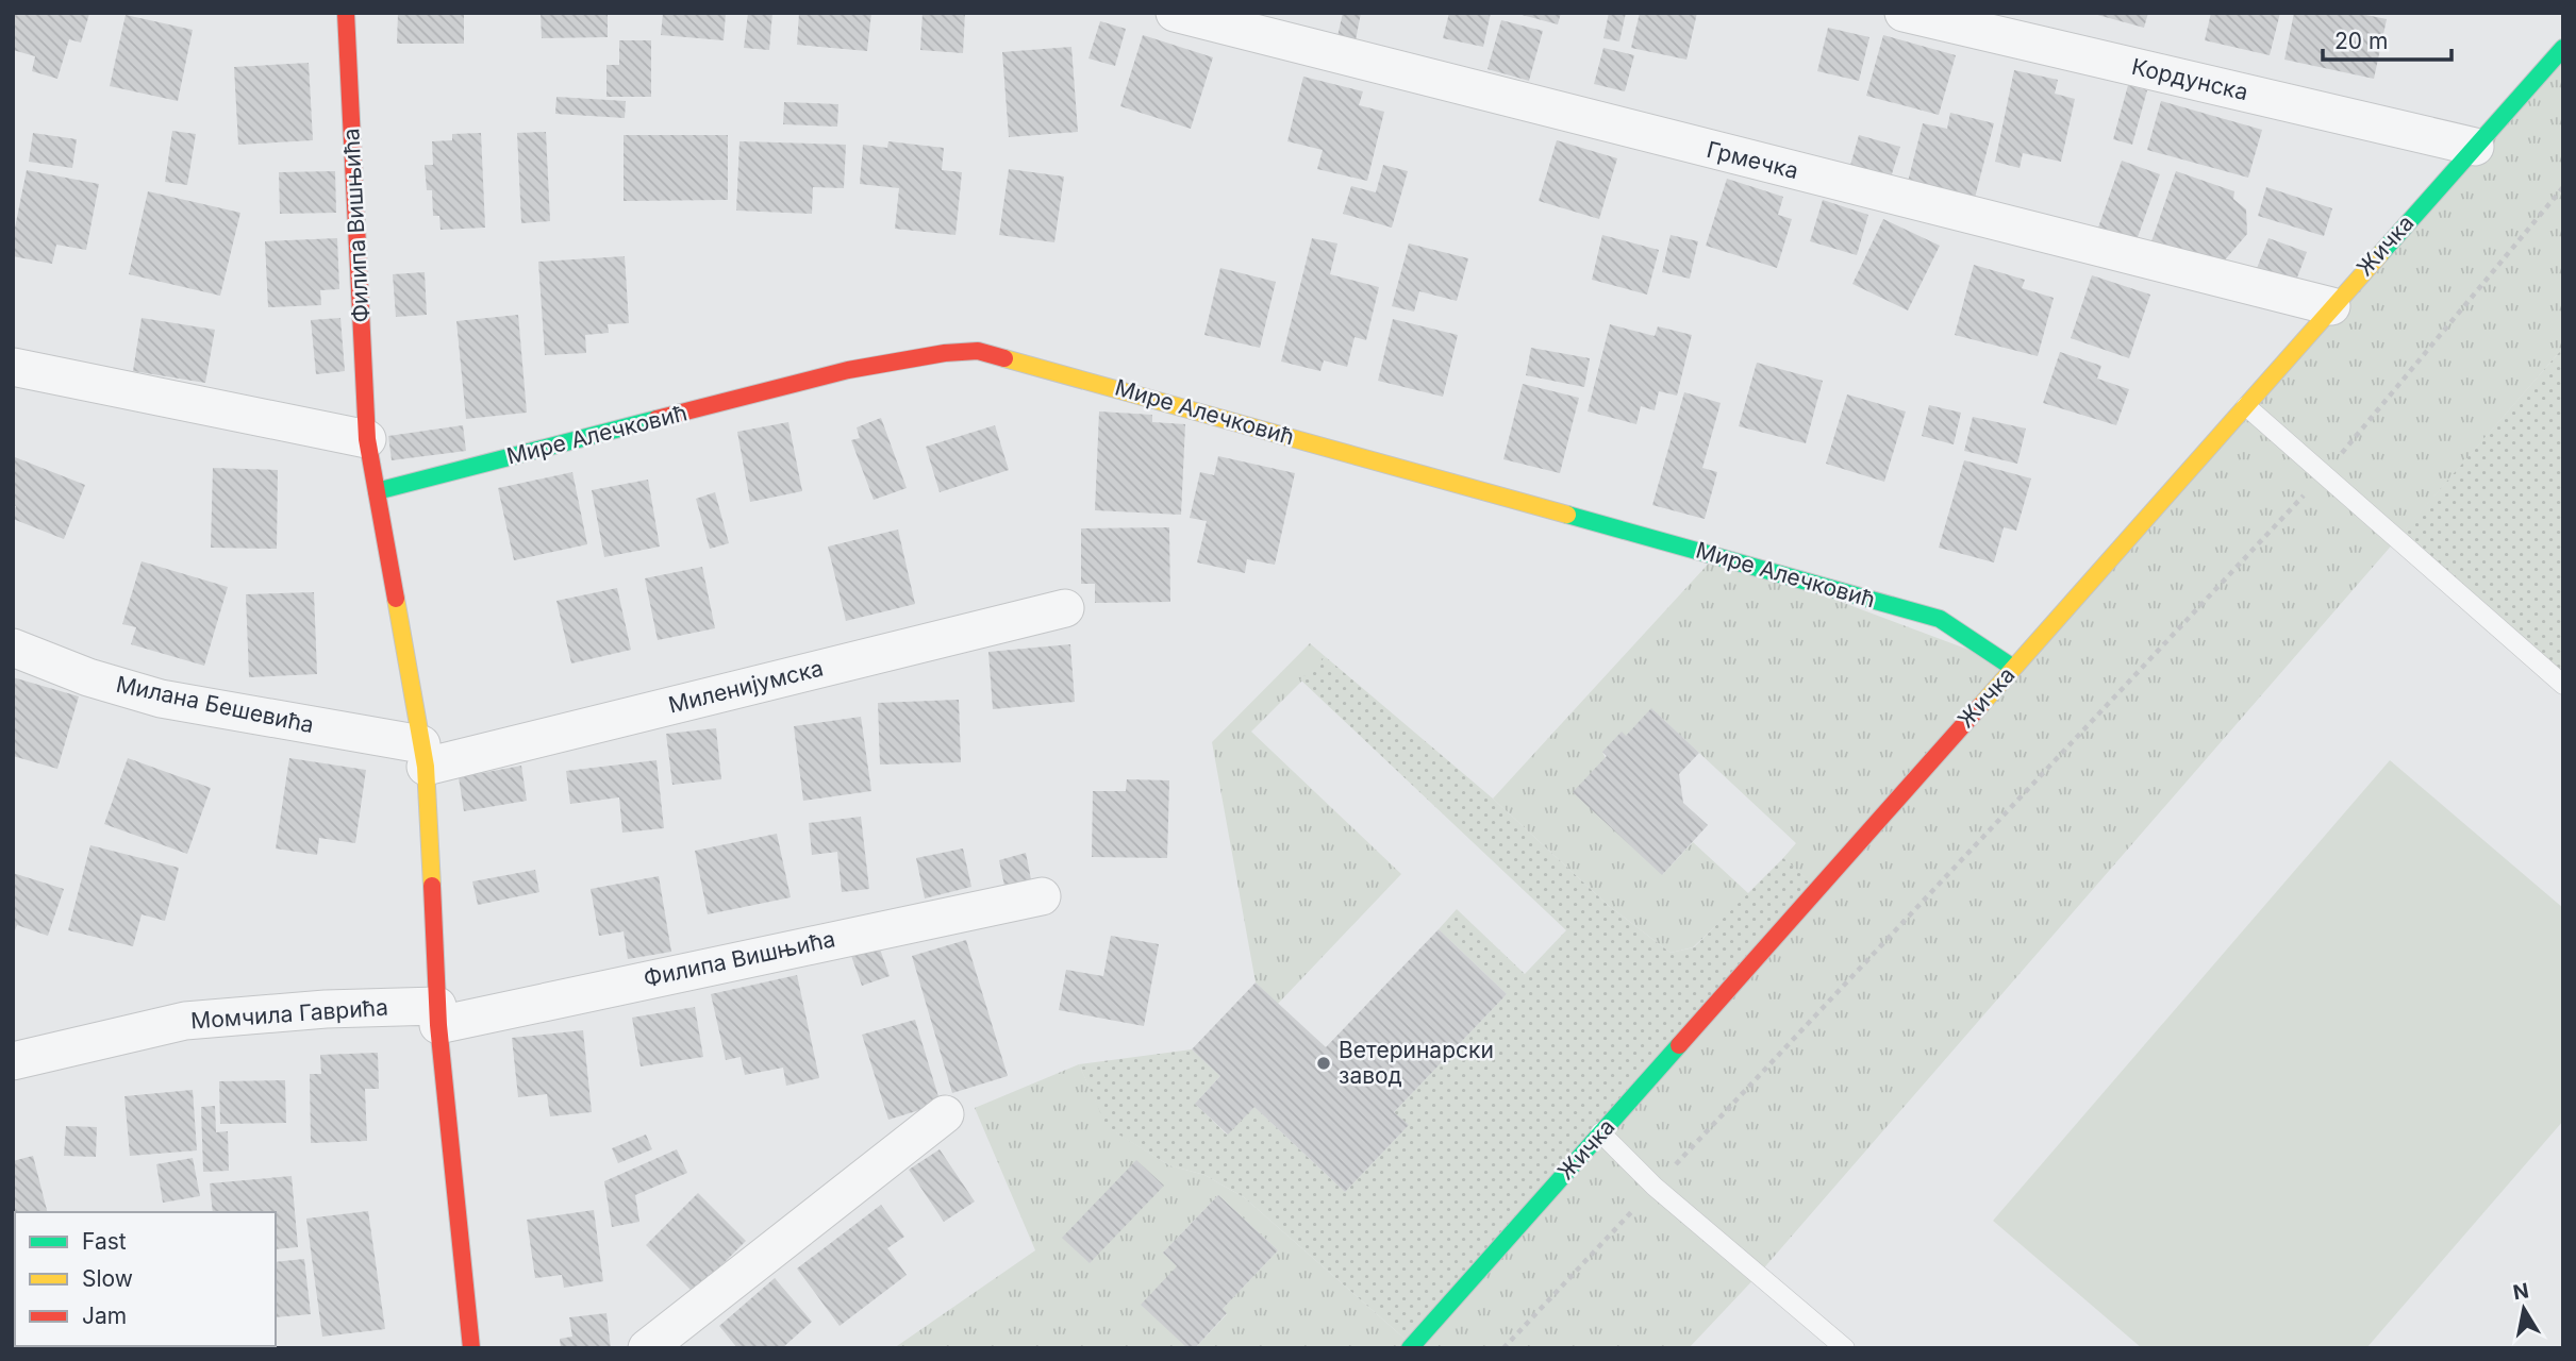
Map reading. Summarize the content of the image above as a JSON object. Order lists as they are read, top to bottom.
{
  "streets": {
    "street": [
      "Кордунска",
      "Грмечка",
      "Филипа Вишњића",
      "Жичка",
      "Мире Алечковић",
      "Миленијумска",
      "Милана Бешевића",
      "Момчила Гаврића"
    ]
  },
  "crossings": [
    ["Кордунска", "Жичка"],
    ["Грмечка", "Жичка"],
    ["Филипа Вишњића", "Мире Алечковић"],
    ["Филипа Вишњића", "Миленијумска"],
    ["Филипа Вишњића", "Милана Бешевића"],
    ["Филипа Вишњића", "Момчила Гаврића"],
    ["Жичка", "Мире Алечковић"],
    ["Миленијумска", "Милана Бешевића"]
  ],
  "places": ["Ветеринарски завод"],
  "legend": ["Fast", "Slow", "Jam"],
  "scale_bar": "20 m",
  "north": "top"
}
